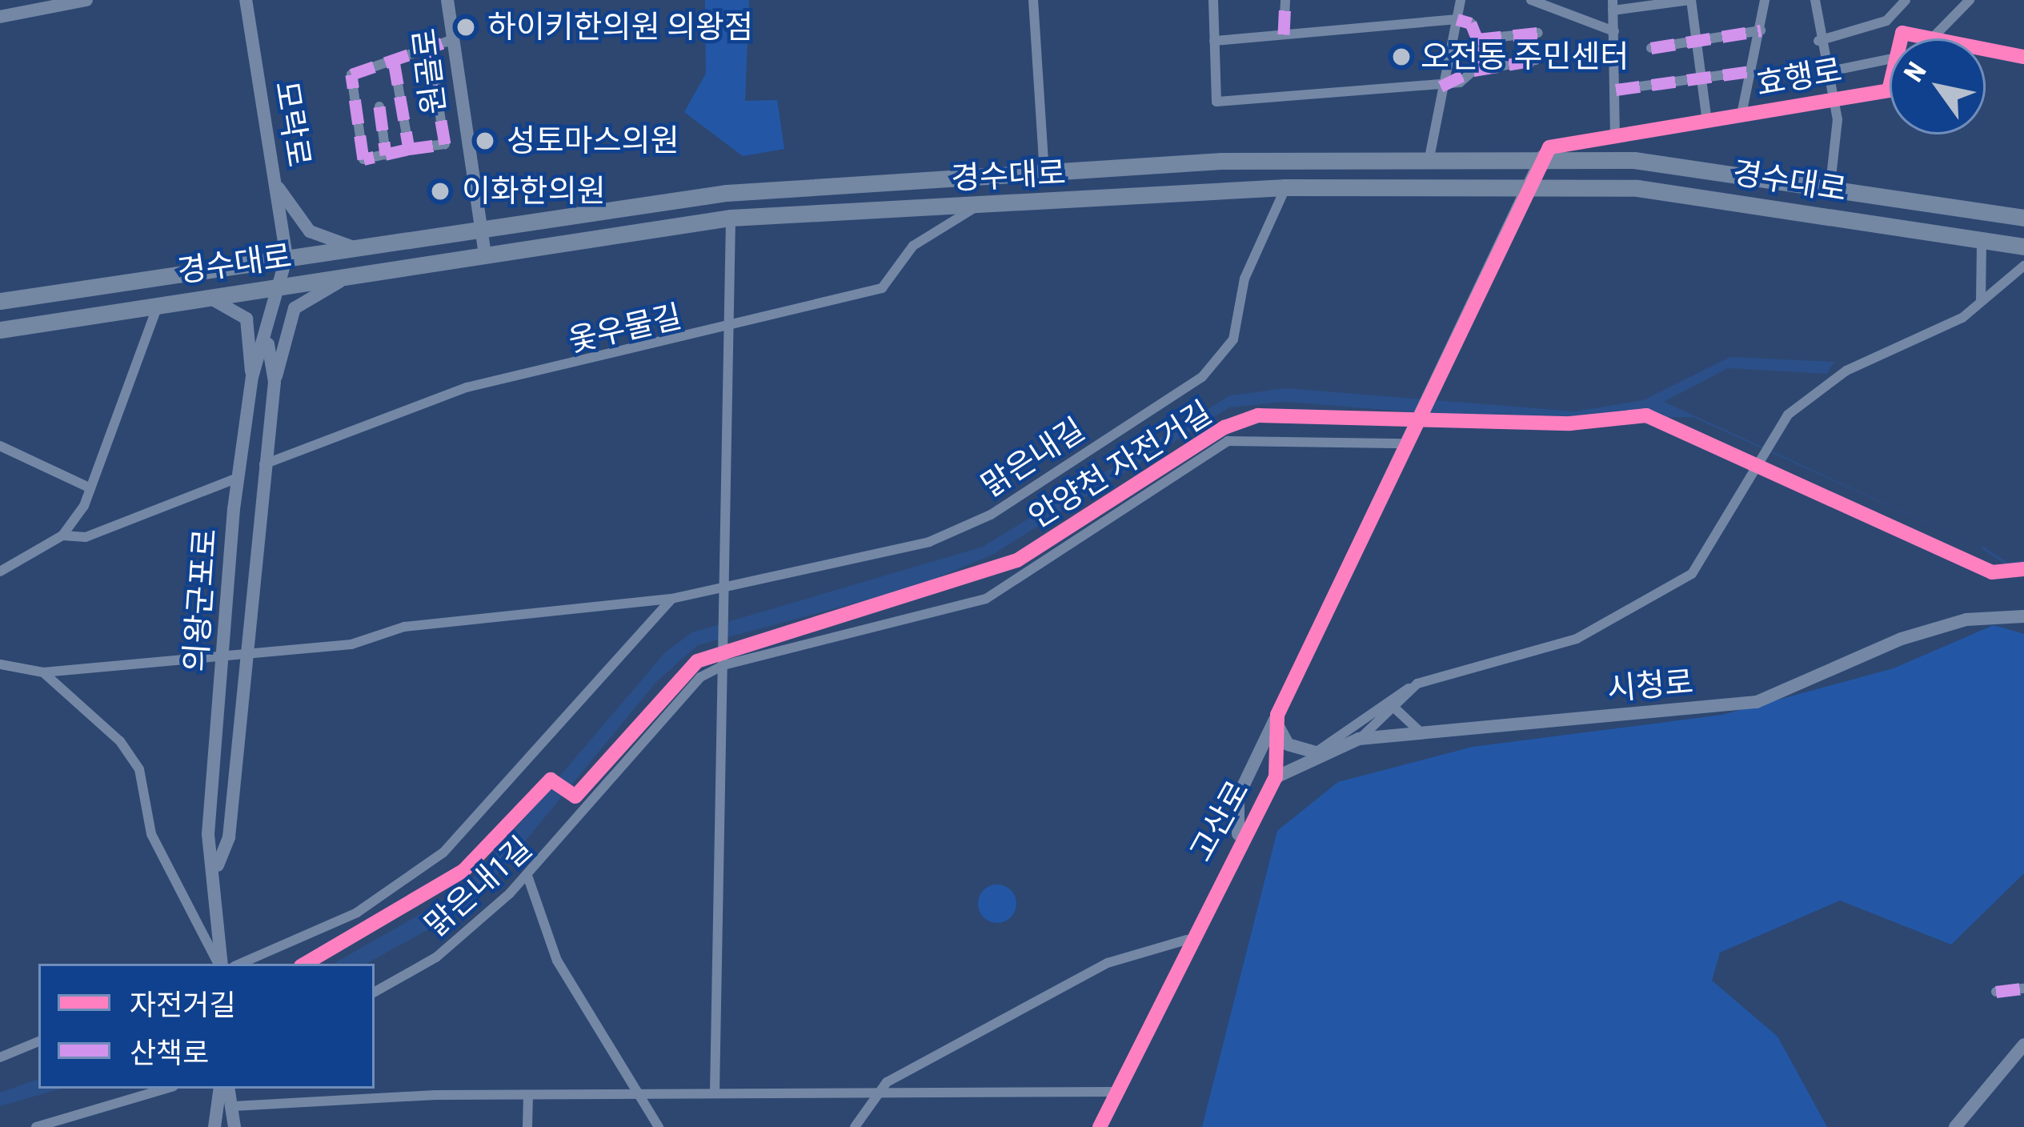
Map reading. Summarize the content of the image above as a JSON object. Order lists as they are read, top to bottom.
{
  "streets": {
    "main road": ["경수대로"],
    "street": [
      "원골로",
      "효행로",
      "모락로",
      "옻우물길",
      "맑은내길",
      "의왕군포로",
      "시청로",
      "고산로",
      "맑은내1길"
    ],
    "cycle path": ["안양천 자전거길"]
  },
  "crossings": [
    ["원골로", "경수대로"],
    ["효행로", "경수대로"],
    ["모락로", "경수대로"],
    ["모락로", "의왕군포로"],
    ["경수대로", "옻우물길"],
    ["경수대로", "맑은내길"],
    ["경수대로", "의왕군포로"],
    ["경수대로", "고산로"],
    ["옻우물길", "의왕군포로"],
    ["맑은내길", "의왕군포로"],
    ["시청로", "고산로"],
    ["고산로", "맑은내1길"]
  ],
  "places": [
    "하이키한의원 의왕점",
    "오전동 주민센터",
    "성토마스의원",
    "이화한의원"
  ],
  "legend": ["자전거길", "산책로"],
  "north": "top left"
}
